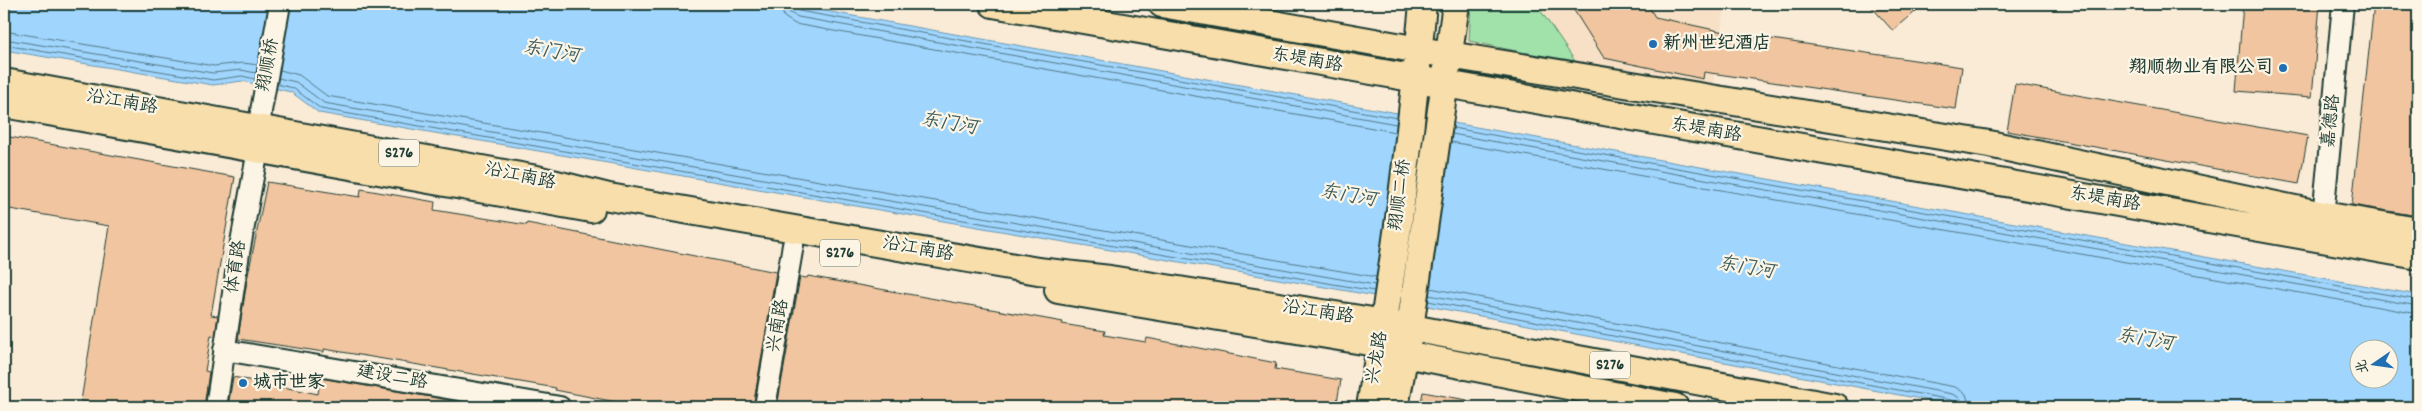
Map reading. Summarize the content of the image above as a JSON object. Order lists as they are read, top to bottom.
{
  "streets": {
    "main road": [
      "东堤南路",
      "沿江南路",
      "S276",
      "翔顺二桥",
      "兴龙路"
    ],
    "street": [
      "翔顺桥",
      "嘉德路",
      "体育路",
      "兴南路",
      "建设二路"
    ]
  },
  "crossings": [
    ["东堤南路", "嘉德路"],
    ["东堤南路", "翔顺二桥"],
    ["翔顺桥", "沿江南路"],
    ["翔顺桥", "体育路"],
    ["沿江南路", "翔顺二桥"],
    ["沿江南路", "体育路"],
    ["沿江南路", "兴南路"],
    ["沿江南路", "兴龙路"],
    ["S276", "兴龙路"],
    ["翔顺二桥", "兴龙路"],
    ["体育路", "建设二路"]
  ],
  "water": ["东门河"],
  "places": ["新州世纪酒店", "翔顺物业有限公司", "城市世家"],
  "north": "left"
}
